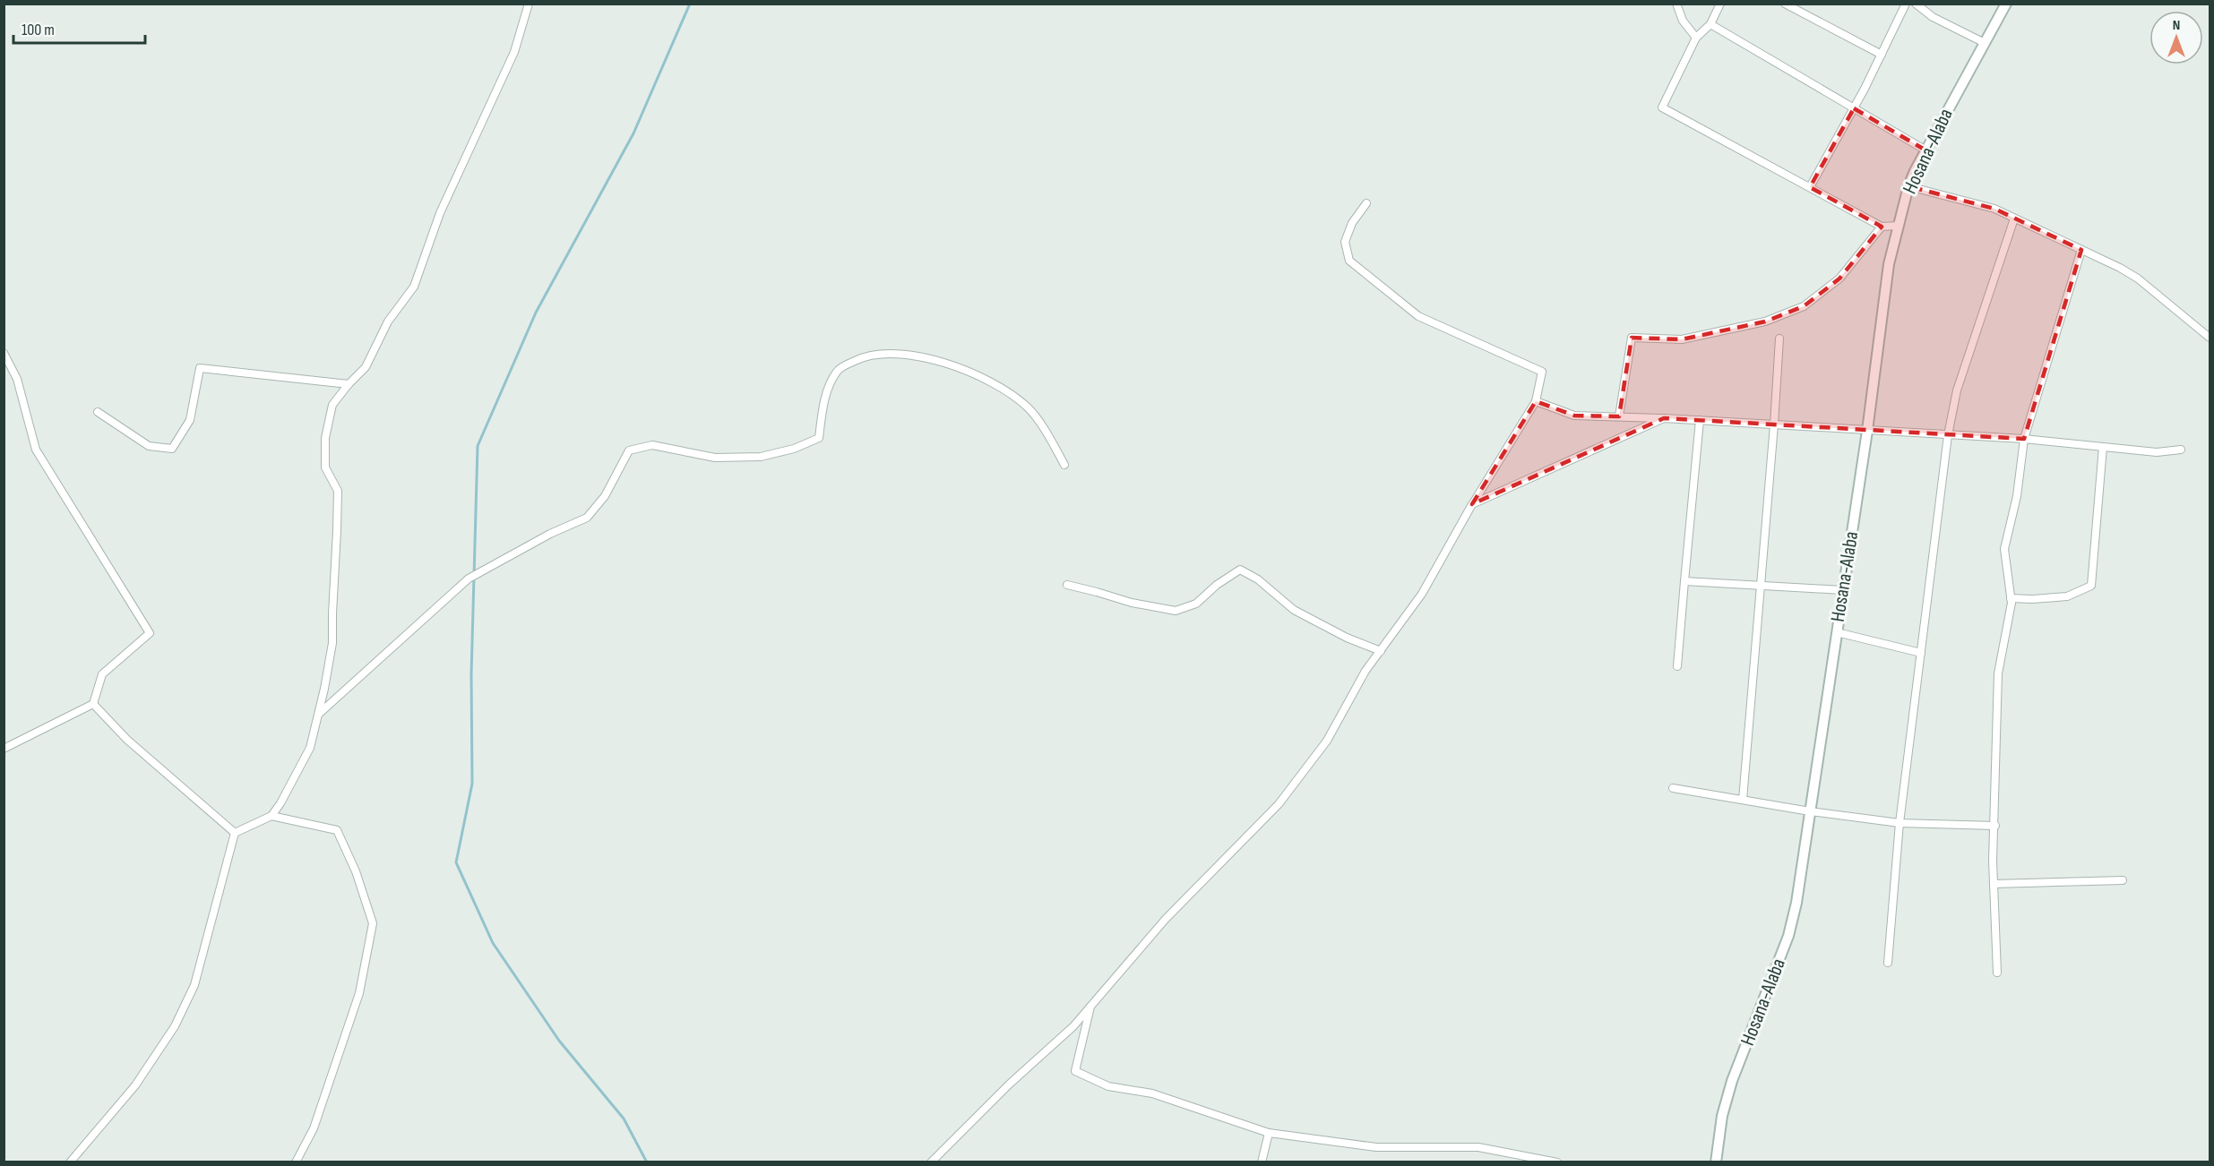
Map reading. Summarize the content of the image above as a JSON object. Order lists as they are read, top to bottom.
{
  "streets": {
    "main road": ["Hosana-Alaba"]
  },
  "scale_bar": "100 m",
  "north": "top"
}
